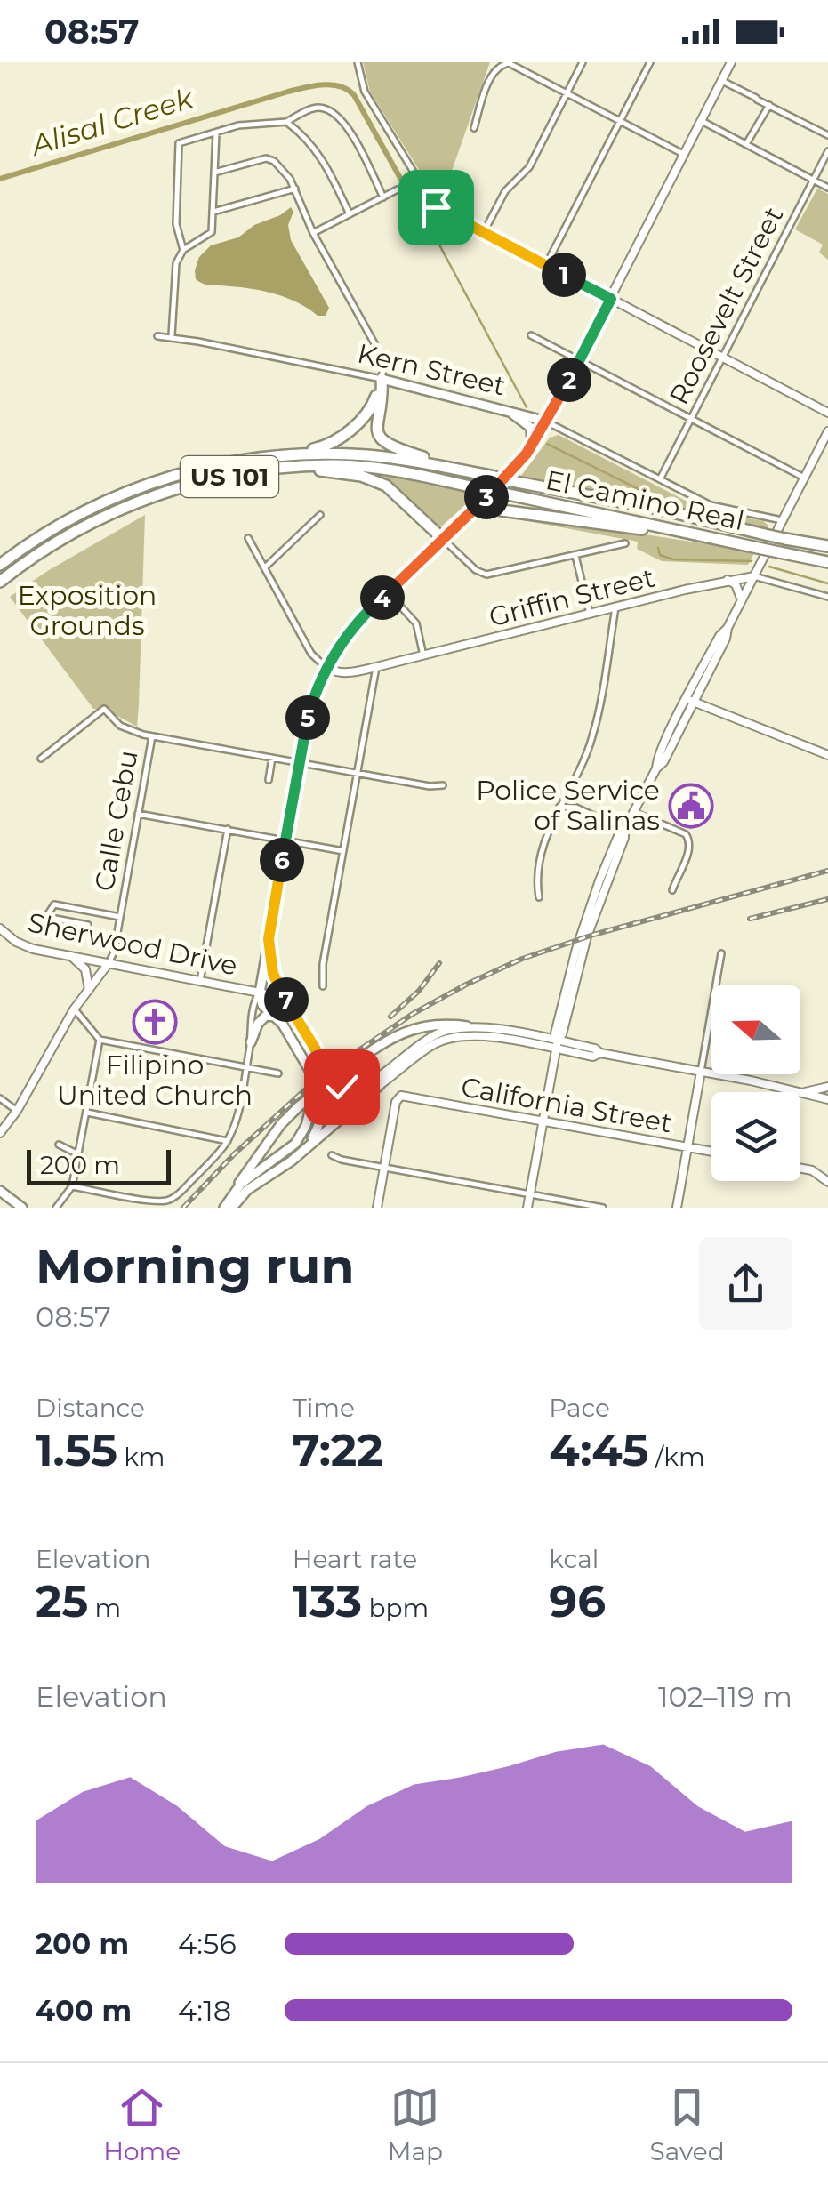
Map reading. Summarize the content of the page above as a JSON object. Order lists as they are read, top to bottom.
{
  "streets": {
    "highway": ["US 101", "El Camino Real"],
    "main road": [
      "Kern Street",
      "Griffin Street",
      "Sherwood Drive",
      "California Street"
    ],
    "street": ["Roosevelt Street", "Calle Cebu"]
  },
  "crossings": [
    ["Roosevelt Street", "Kern Street"],
    ["Calle Cebu", "Sherwood Drive"]
  ],
  "water": ["Alisal Creek"],
  "parks": ["Exposition Grounds"],
  "places": {
    "public building": ["Police Service of Salinas"],
    "church": ["Filipino United Church"]
  },
  "scale_bar": "200 m",
  "north": "left",
  "page": {
    "status": "08:57",
    "pins": [
      "1",
      "2",
      "3",
      "4",
      "5",
      "6",
      "7"
    ],
    "scale": "200 m",
    "heading": ["Morning run", "08:57"],
    "stats": [
      ["Distance", "1.55 km"],
      ["Time", "7:22"],
      ["Pace", "4:45 /km"],
      ["Elevation", "25 m"],
      ["Heart rate", "133 bpm"],
      ["kcal", "96"]
    ],
    "chart": ["Elevation", "102–119 m"],
    "list": [
      {
        "name": "200 m",
        "note": "4:56"
      },
      {
        "name": "400 m",
        "note": "4:18"
      }
    ],
    "tabs": ["Home", "Map", "Saved"]
  }
}
